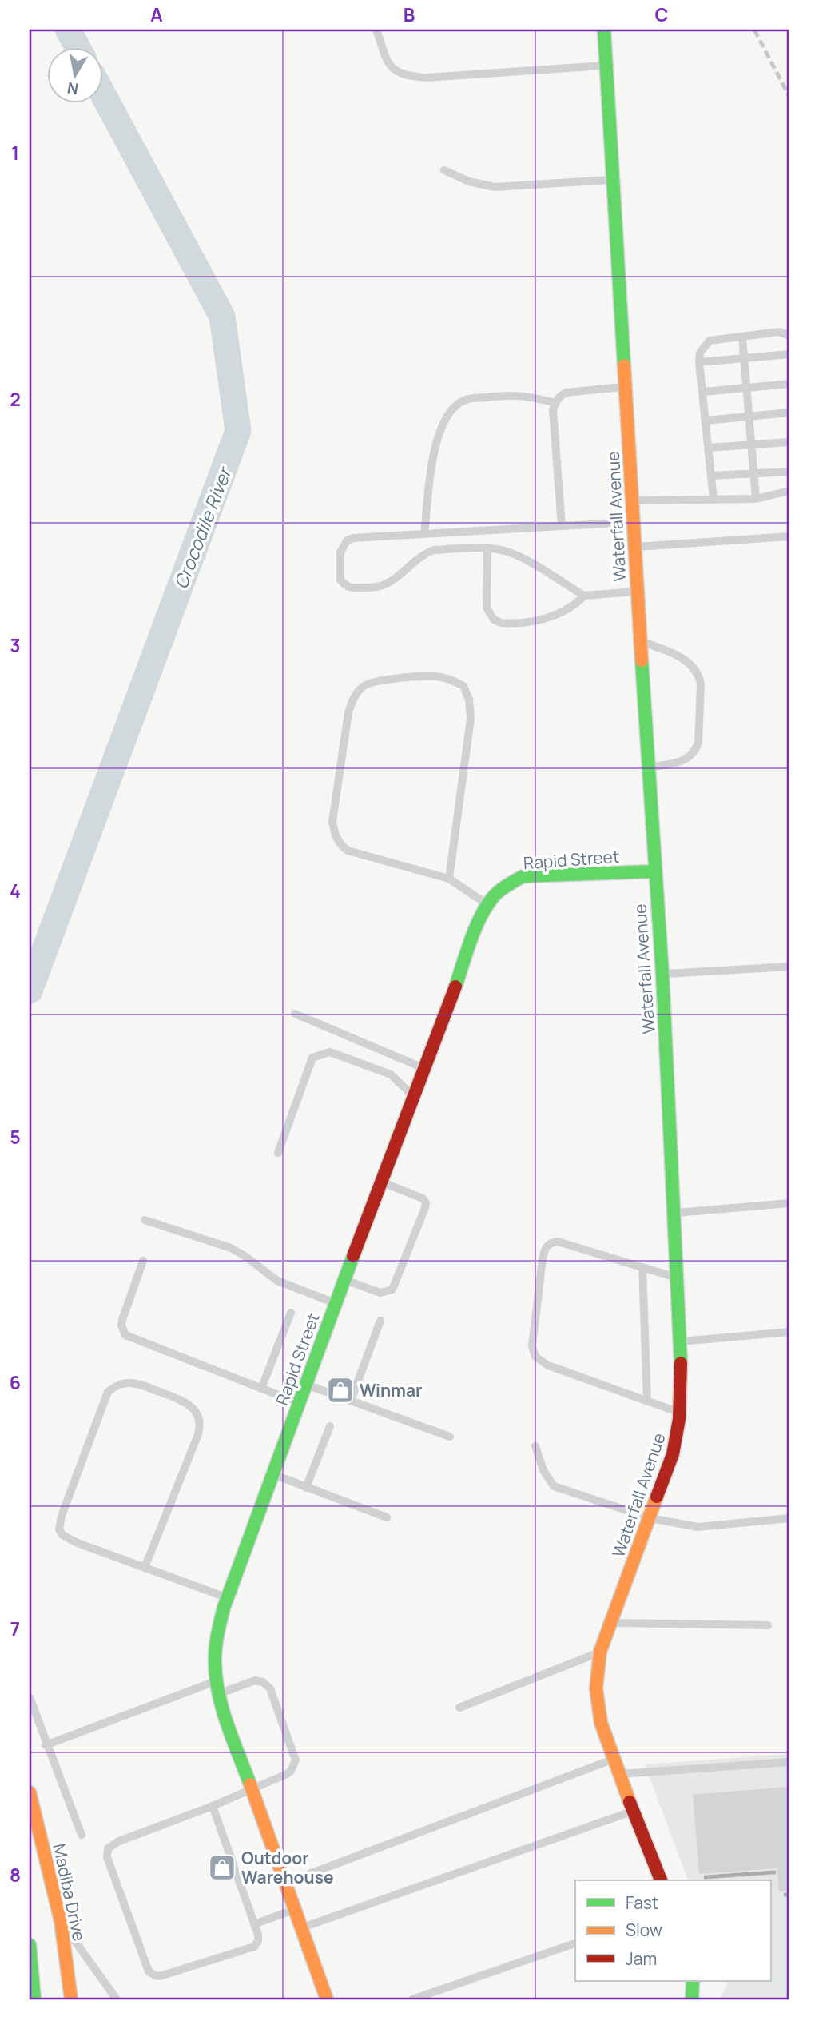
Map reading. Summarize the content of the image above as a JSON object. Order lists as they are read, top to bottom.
{
  "streets": {
    "street": ["Waterfall Avenue", "Rapid Street", "Madiba Drive"]
  },
  "crossings": [
    ["Waterfall Avenue", "Rapid Street"]
  ],
  "water": ["Crocodile River"],
  "places": {
    "shop": ["Winmar", "Outdoor Warehouse"]
  },
  "legend": ["Fast", "Slow", "Jam"],
  "north": "bottom",
  "grid": {
    "columns": ["A", "B", "C"],
    "rows": [
      "1",
      "2",
      "3",
      "4",
      "5",
      "6",
      "7",
      "8"
    ]
  }
}
